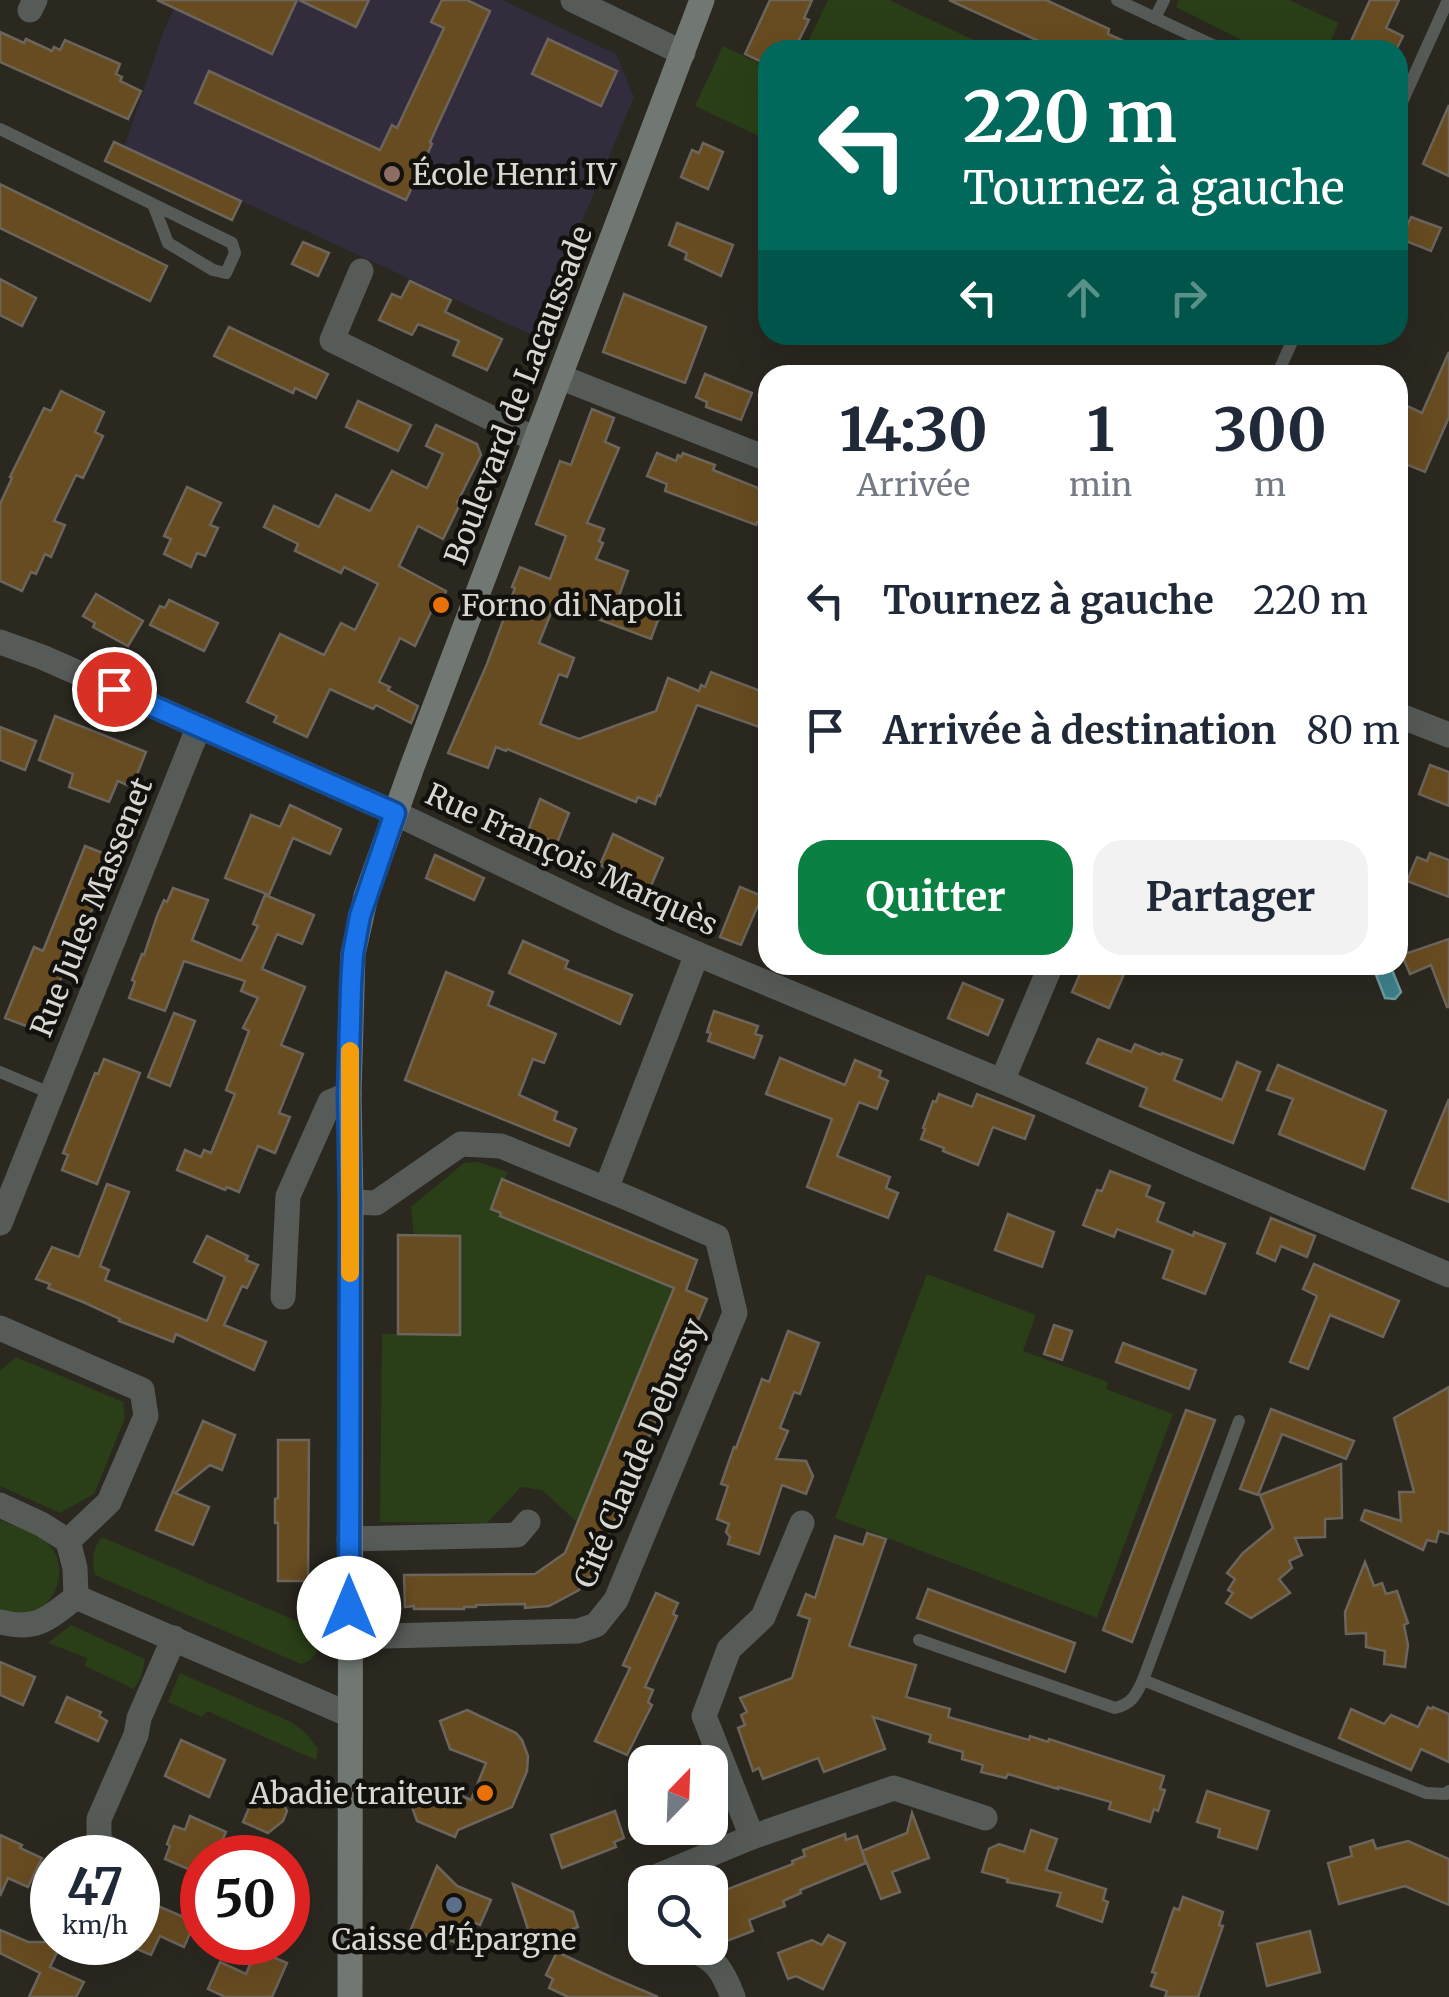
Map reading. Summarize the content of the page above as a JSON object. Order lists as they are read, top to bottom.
{
  "streets": {
    "main road": ["Boulevard de Lacaussade"],
    "street": ["Rue François Marquès", "Rue Jules Massenet", "Cité Claude Debussy"]
  },
  "crossings": [
    ["Boulevard de Lacaussade", "Rue François Marquès"],
    ["Boulevard de Lacaussade", "Cité Claude Debussy"],
    ["Rue François Marquès", "Rue Jules Massenet"]
  ],
  "places": [
    "École Henri IV",
    "Forno di Napoli",
    "Abadie traiteur",
    "Caisse d'Épargne"
  ],
  "north": "top right",
  "page": {
    "turn": ["220 m", "Tournez à gauche"],
    "eta": [
      "14:30",
      "Arrivée",
      "1",
      "min",
      "300",
      "m"
    ],
    "list": [
      {
        "name": "Tournez à gauche",
        "value": "220 m"
      },
      {
        "name": "Arrivée à destination",
        "value": "80 m"
      }
    ],
    "buttons": ["Quitter", "Partager"],
    "speed": "47 km/h",
    "limit": "50"
  }
}
